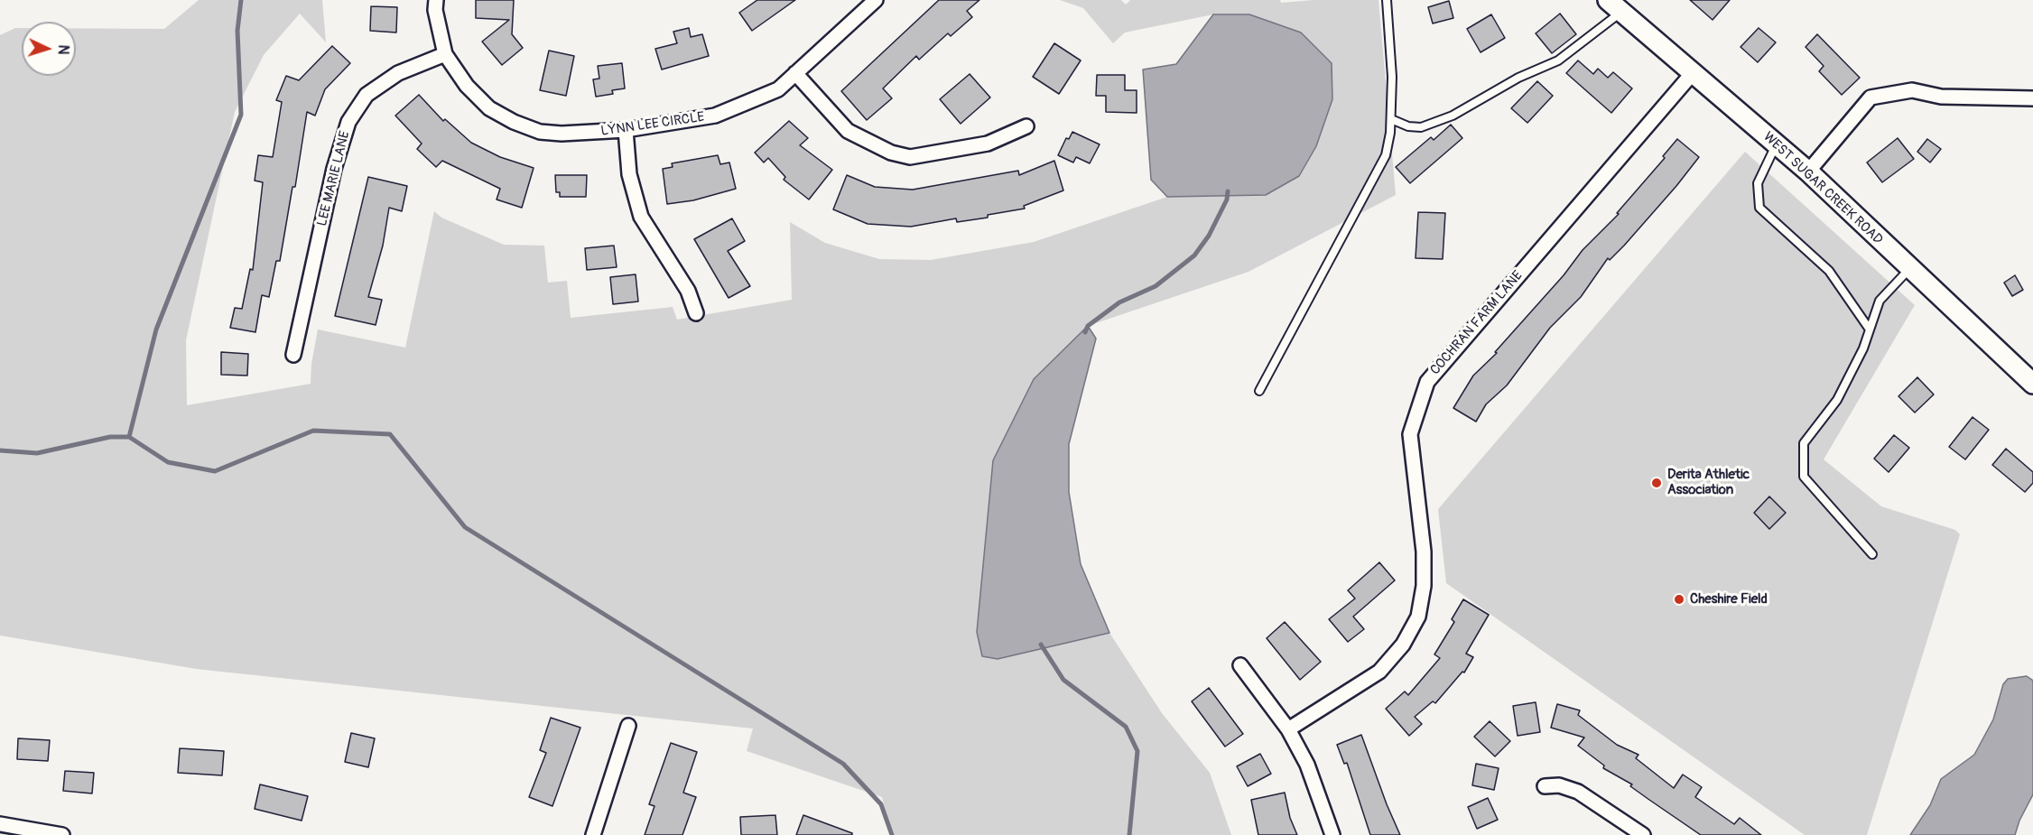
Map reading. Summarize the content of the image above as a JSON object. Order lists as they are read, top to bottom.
{
  "streets": {
    "main road": ["WEST SUGAR CREEK ROAD"],
    "street": ["LYNN LEE CIRCLE", "LEE MARIE LANE", "COCHRAN FARM LANE"]
  },
  "crossings": [
    ["LYNN LEE CIRCLE", "LEE MARIE LANE"],
    ["WEST SUGAR CREEK ROAD", "COCHRAN FARM LANE"]
  ],
  "places": ["Derita Athletic Association", "Cheshire Field"],
  "north": "right"
}
